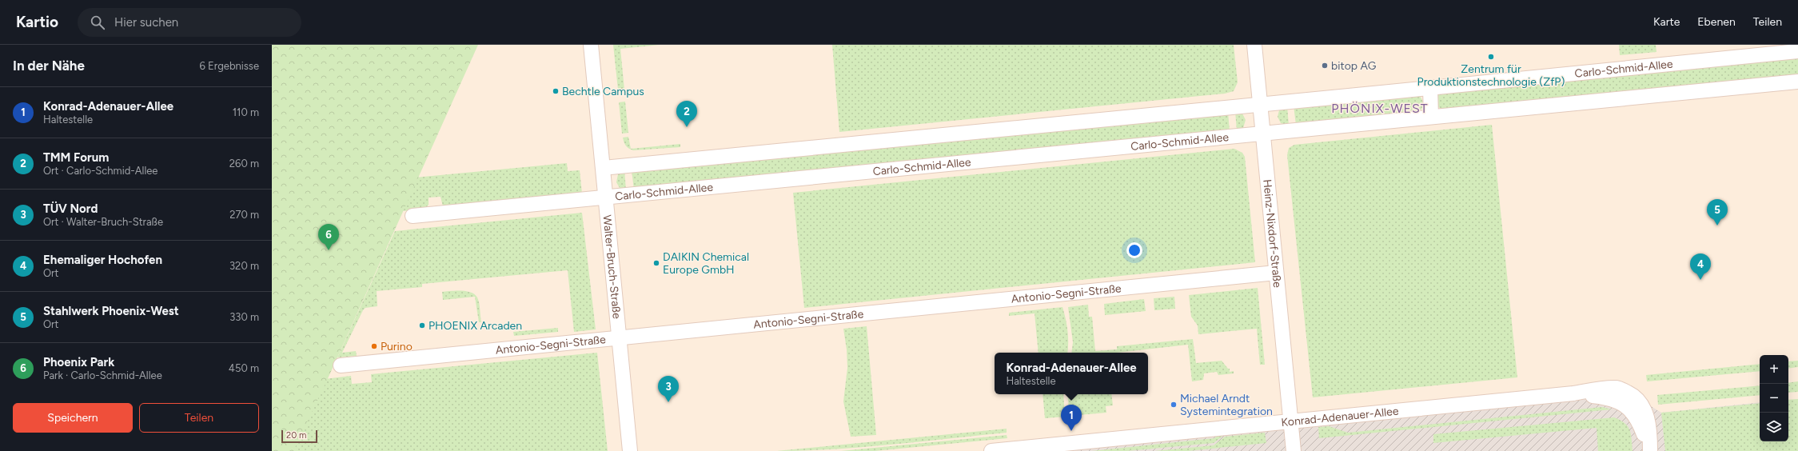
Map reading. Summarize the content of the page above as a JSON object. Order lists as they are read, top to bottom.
{
  "streets": {
    "street": [
      "Carlo-Schmid-Allee",
      "Heinz-Nixdorf-Straße",
      "Walter-Bruch-Straße",
      "Antonio-Segni-Straße",
      "Konrad-Adenauer-Allee"
    ]
  },
  "crossings": [
    ["Carlo-Schmid-Allee", "Heinz-Nixdorf-Straße"],
    ["Carlo-Schmid-Allee", "Walter-Bruch-Straße"],
    ["Heinz-Nixdorf-Straße", "Antonio-Segni-Straße"],
    ["Heinz-Nixdorf-Straße", "Konrad-Adenauer-Allee"],
    ["Walter-Bruch-Straße", "Antonio-Segni-Straße"]
  ],
  "districts": ["PHÖNIX-WEST"],
  "places": [
    "Zentrum für Produktionstechnologie (ZfP)",
    "bitop AG",
    "Bechtle Campus",
    "DAIKIN Chemical Europe GmbH",
    "PHOENIX Arcaden",
    "Purino",
    "Michael Arndt Systemintegration"
  ],
  "scale_bar": "20 m",
  "page": {
    "header": "Kartio",
    "search": "Hier suchen",
    "nav": ["Karte", "Ebenen", "Teilen"],
    "heading": ["In der Nähe", "6 Ergebnisse"],
    "list": [
      {
        "mark": "1",
        "name": "Konrad-Adenauer-Allee",
        "note": "Haltestelle",
        "value": "110 m"
      },
      {
        "mark": "2",
        "name": "TMM Forum",
        "note": "Ort · Carlo-Schmid-Allee",
        "value": "260 m"
      },
      {
        "mark": "3",
        "name": "TÜV Nord",
        "note": "Ort · Walter-Bruch-Straße",
        "value": "270 m"
      },
      {
        "mark": "4",
        "name": "Ehemaliger Hochofen",
        "note": "Ort",
        "value": "320 m"
      },
      {
        "mark": "5",
        "name": "Stahlwerk Phoenix-West",
        "note": "Ort",
        "value": "330 m"
      },
      {
        "mark": "6",
        "name": "Phoenix Park",
        "note": "Park · Carlo-Schmid-Allee",
        "value": "450 m"
      }
    ],
    "pins": [
      "2",
      "5",
      "6",
      "4",
      "3",
      "1"
    ],
    "popup": ["Konrad-Adenauer-Allee", "Haltestelle"],
    "map_buttons": ["+", "−"],
    "buttons": ["Speichern", "Teilen"],
    "scale": "20 m"
  }
}
